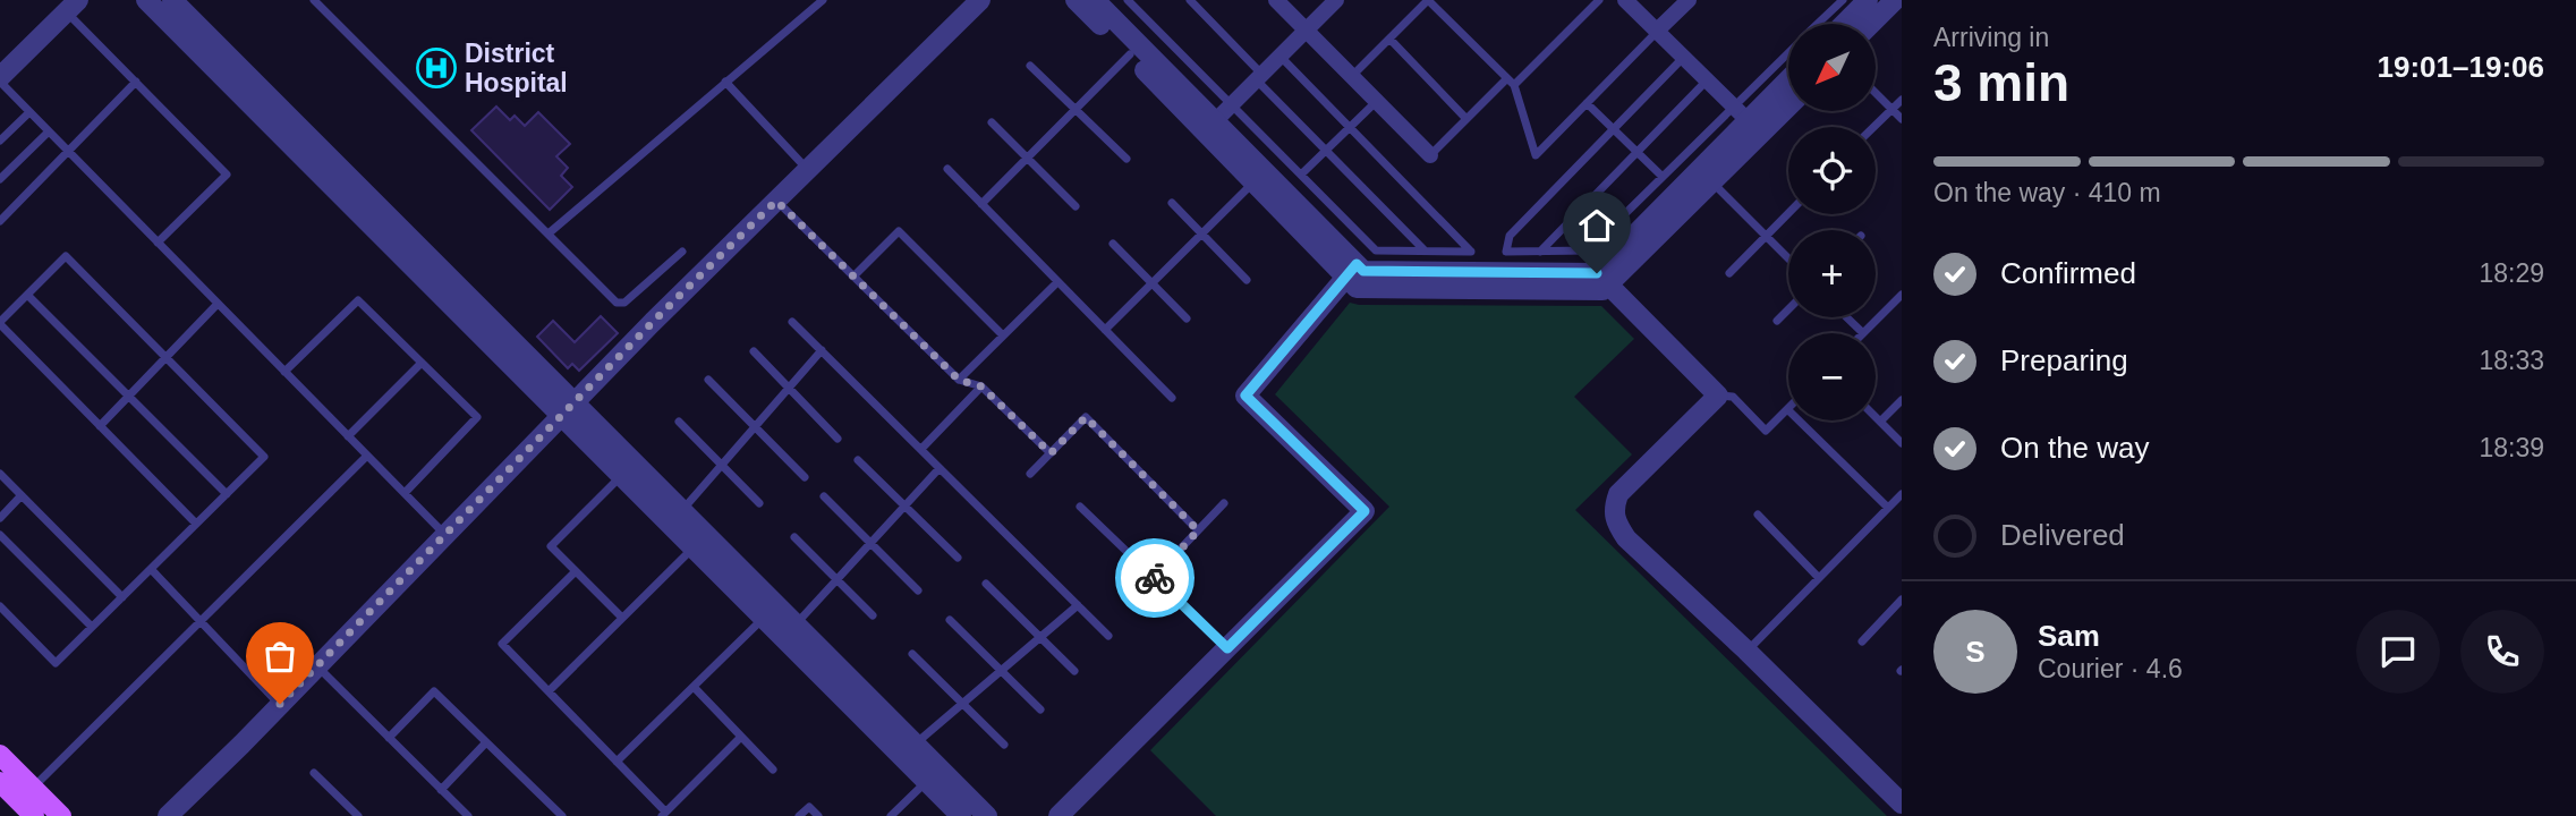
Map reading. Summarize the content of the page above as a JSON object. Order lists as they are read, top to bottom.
{
  "places": {
    "hospital": ["District Hospital"]
  },
  "north": "bottom left",
  "page": {
    "heading": ["3 min", "Arriving in", "19:01–19:06"],
    "panel": ["Sam", "Courier · 4.6"],
    "map_buttons": ["+", "−"],
    "bar": "On the way · 410 m",
    "list": [
      ["Confirmed", "18:29"],
      ["Preparing", "18:33"],
      ["On the way", "18:39"],
      "Delivered"
    ],
    "round": "S"
  }
}
